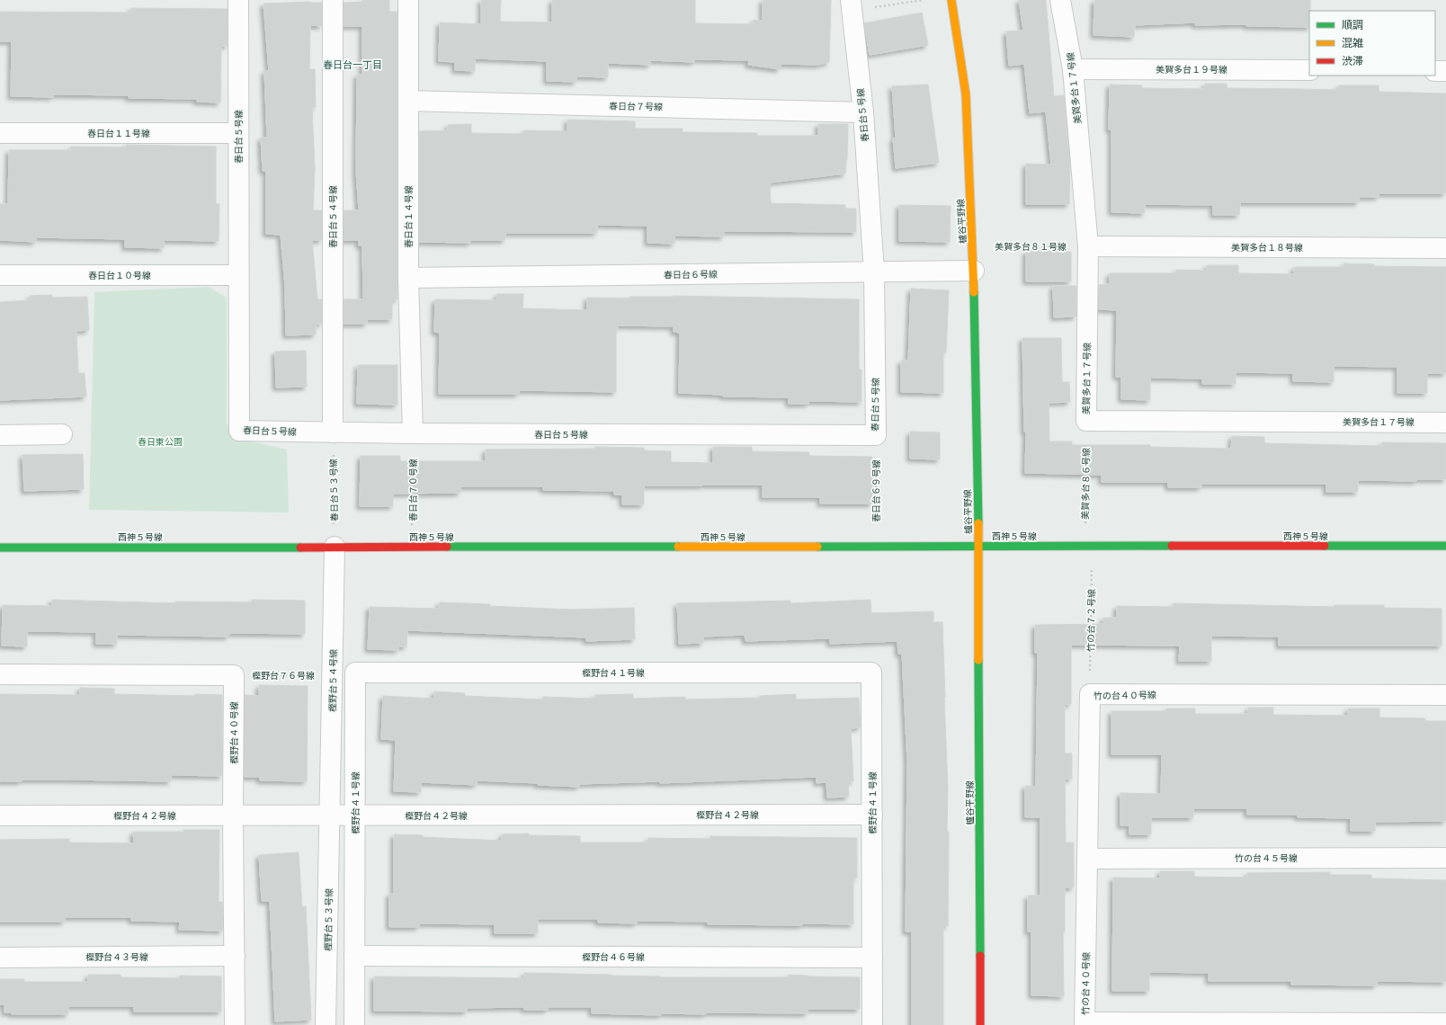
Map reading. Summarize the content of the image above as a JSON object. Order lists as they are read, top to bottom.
{
  "streets": {
    "street": [
      "美賀多台１９号線",
      "美賀多台１７号線",
      "春日台７号線",
      "春日台５号線",
      "春日台１１号線",
      "春日台５４号線",
      "春日台１４号線",
      "櫨谷平野線",
      "美賀多台１８号線",
      "春日台６号線",
      "春日台１０号線",
      "西神５号線",
      "樫野台４１号線",
      "樫野台５４号線",
      "竹の台４０号線",
      "樫野台４０号線",
      "樫野台４２号線",
      "竹の台４５号線",
      "樫野台５３号線",
      "樫野台４３号線",
      "樫野台４６号線"
    ],
    "path": [
      "美賀多台８１号線",
      "美賀多台８６号線",
      "春日台５３号線",
      "春日台７０号線",
      "春日台６９号線",
      "竹の台７２号線",
      "樫野台７６号線"
    ]
  },
  "crossings": [
    ["美賀多台１９号線", "美賀多台１７号線"],
    ["美賀多台１７号線", "美賀多台８１号線"],
    ["美賀多台１７号線", "美賀多台１８号線"],
    ["美賀多台１７号線", "美賀多台８６号線"],
    ["春日台７号線", "春日台５号線"],
    ["春日台７号線", "春日台１４号線"],
    ["春日台５号線", "春日台１１号線"],
    ["春日台５号線", "春日台５４号線"],
    ["春日台５号線", "春日台１４号線"],
    ["春日台５号線", "春日台６号線"],
    ["春日台５号線", "春日台１０号線"],
    ["春日台５号線", "春日台５３号線"],
    ["春日台５号線", "春日台７０号線"],
    ["春日台５号線", "春日台６９号線"],
    ["春日台５４号線", "春日台５３号線"],
    ["春日台１４号線", "春日台６号線"],
    ["春日台１４号線", "春日台７０号線"],
    ["櫨谷平野線", "美賀多台８１号線"],
    ["櫨谷平野線", "春日台６号線"],
    ["櫨谷平野線", "西神５号線"],
    ["美賀多台８１号線", "美賀多台１８号線"],
    ["美賀多台８６号線", "西神５号線"],
    ["美賀多台８６号線", "竹の台７２号線"],
    ["春日台５３号線", "西神５号線"],
    ["春日台５３号線", "樫野台５４号線"],
    ["春日台７０号線", "西神５号線"],
    ["春日台６９号線", "西神５号線"],
    ["西神５号線", "竹の台７２号線"],
    ["西神５号線", "樫野台５４号線"],
    ["竹の台７２号線", "竹の台４０号線"],
    ["樫野台４１号線", "樫野台４２号線"],
    ["樫野台４１号線", "樫野台４６号線"],
    ["樫野台７６号線", "樫野台５４号線"],
    ["樫野台７６号線", "樫野台４０号線"],
    ["樫野台５４号線", "樫野台４２号線"],
    ["樫野台５４号線", "樫野台５３号線"],
    ["竹の台４０号線", "竹の台４５号線"],
    ["樫野台４０号線", "樫野台４２号線"],
    ["樫野台４０号線", "樫野台４３号線"],
    ["樫野台４２号線", "樫野台５３号線"]
  ],
  "districts": ["春日台一丁目"],
  "parks": ["春日東公園"],
  "legend": ["順調", "混雑", "渋滞"]
}
